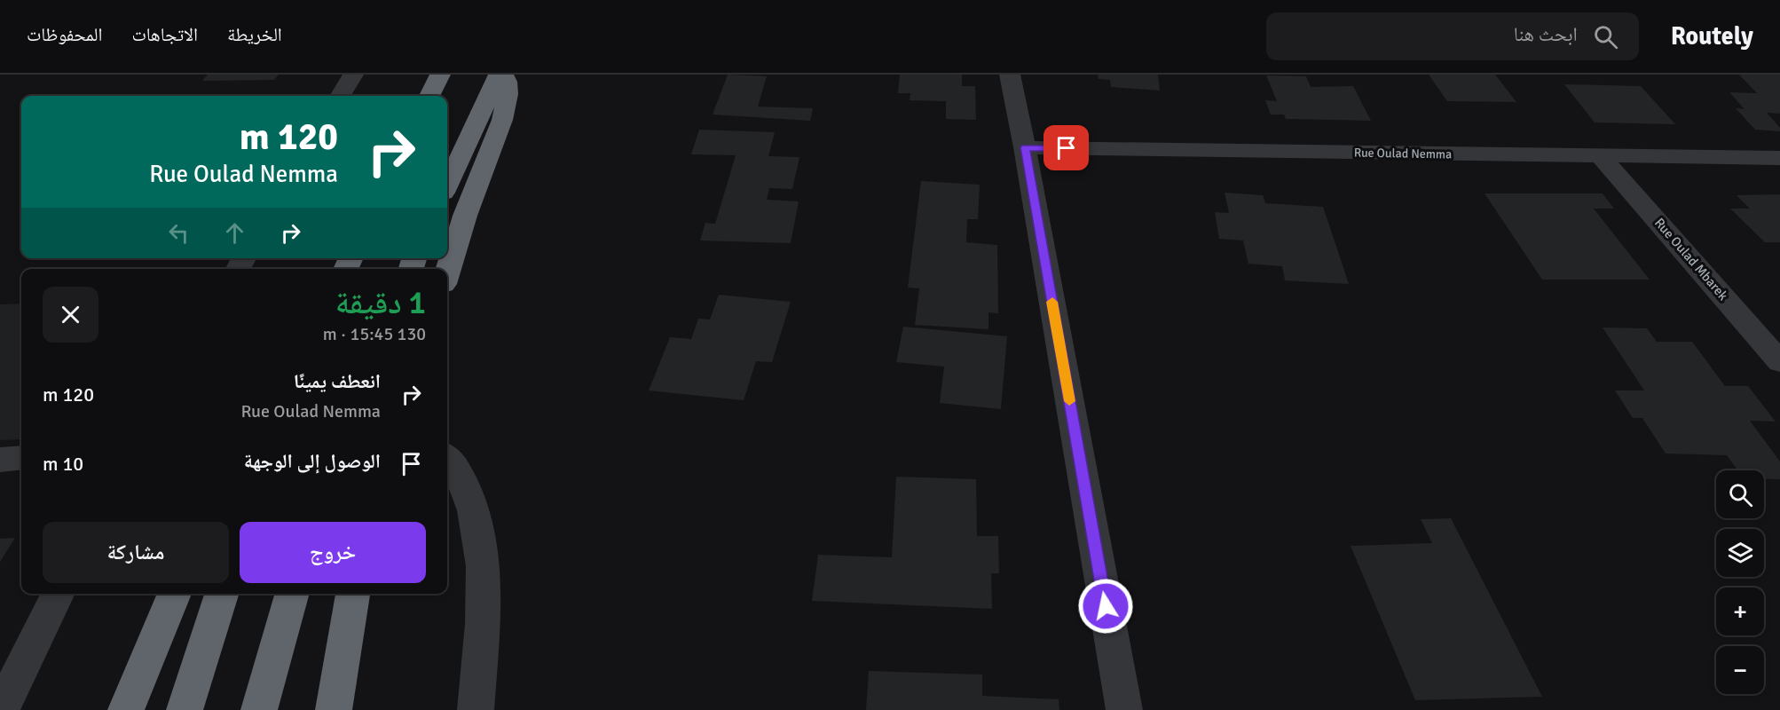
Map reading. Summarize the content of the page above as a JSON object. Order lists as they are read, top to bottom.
{
  "streets": {
    "street": ["Rue Oulad Nemma", "Rue Oulad Mbarek"]
  },
  "crossings": [
    ["Rue Oulad Nemma", "Rue Oulad Mbarek"]
  ],
  "page": {
    "header": "Routely",
    "search": "ابحث هنا",
    "nav": ["الخريطة", "الاتجاهات", "المحفوظات"],
    "turn": ["120 m", "Rue Oulad Nemma"],
    "heading": ["1 دقيقة", "130 m · 15:45"],
    "list": [
      {
        "name": "انعطف يمينًا",
        "note": "Rue Oulad Nemma",
        "value": "120 m"
      },
      {
        "name": "الوصول إلى الوجهة",
        "value": "10 m"
      }
    ],
    "map_buttons": ["+", "−"],
    "buttons": ["خروج", "مشاركة"]
  }
}
